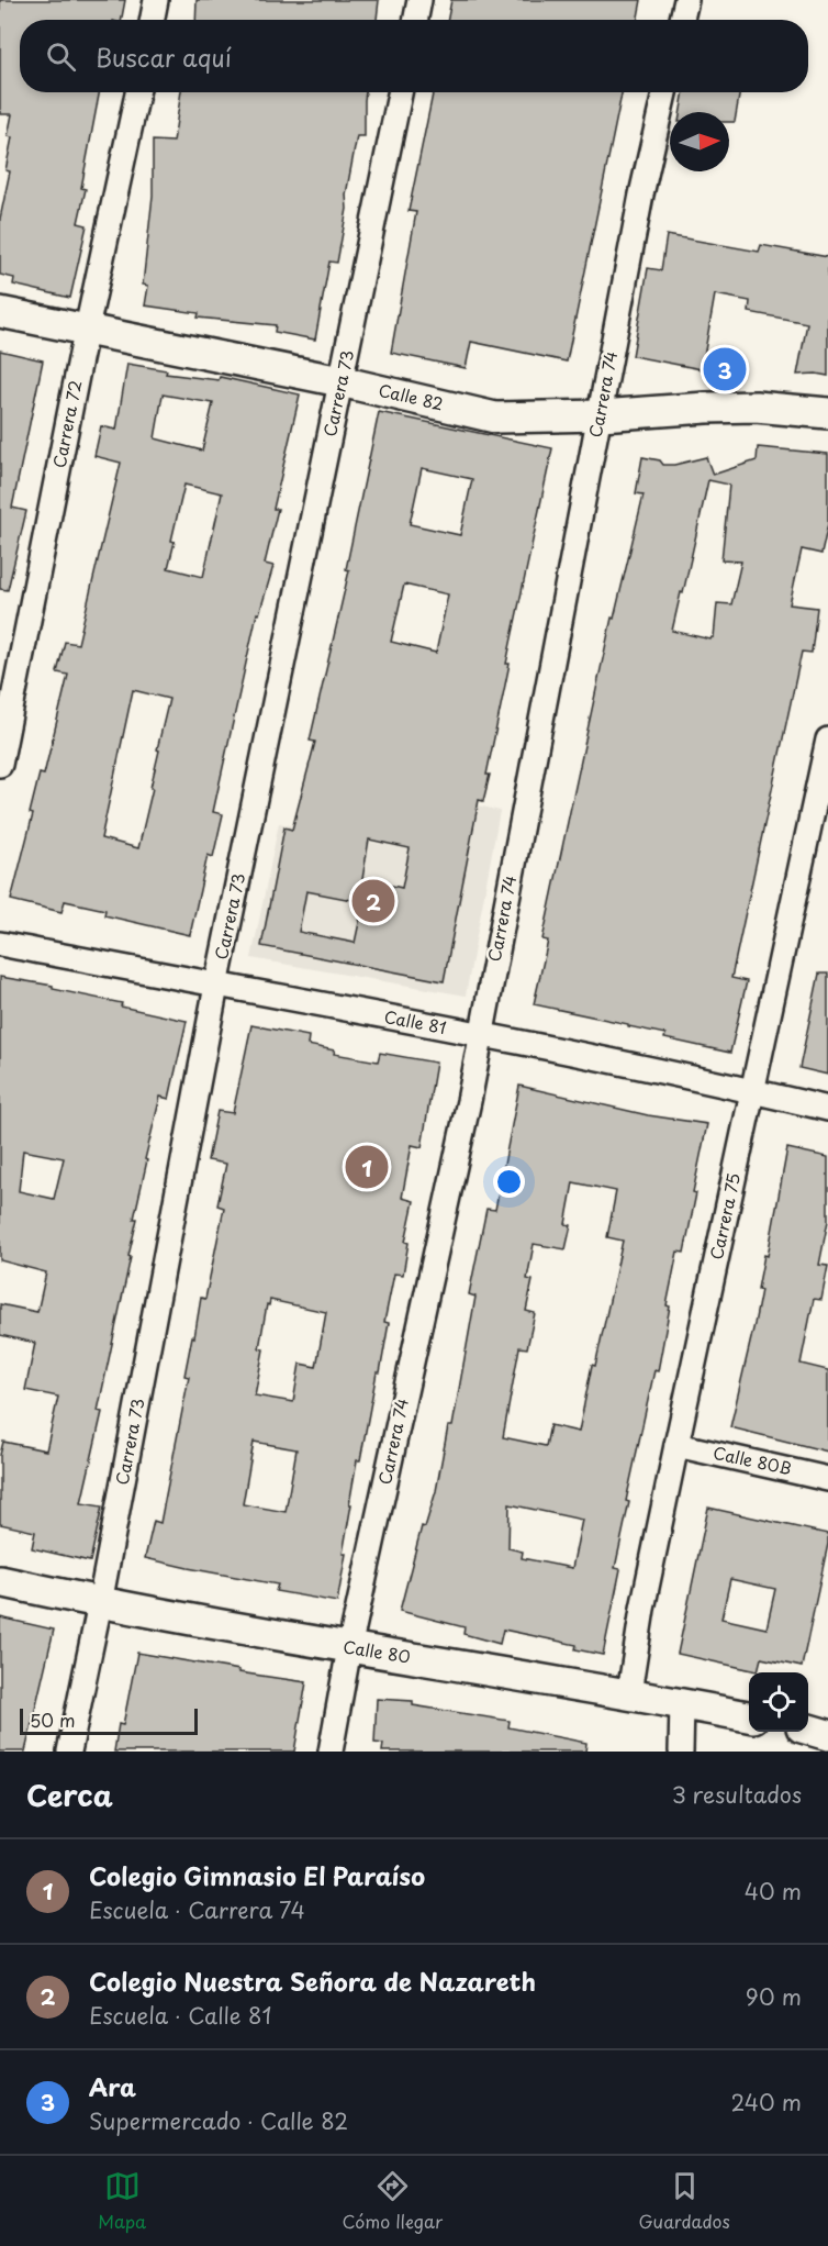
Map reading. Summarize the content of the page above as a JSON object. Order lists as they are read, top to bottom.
{
  "streets": {
    "street": [
      "Carrera 73",
      "Carrera 74",
      "Calle 82",
      "Carrera 72",
      "Calle 81",
      "Carrera 75",
      "Calle 80B",
      "Calle 80"
    ]
  },
  "crossings": [
    ["Carrera 73", "Calle 82"],
    ["Carrera 73", "Calle 81"],
    ["Carrera 73", "Calle 80"],
    ["Carrera 74", "Calle 82"],
    ["Carrera 74", "Calle 81"],
    ["Carrera 74", "Calle 80"],
    ["Calle 82", "Carrera 72"],
    ["Calle 81", "Carrera 75"],
    ["Carrera 75", "Calle 80B"],
    ["Carrera 75", "Calle 80"]
  ],
  "scale_bar": "50 m",
  "north": "right",
  "page": {
    "search": "Buscar aquí",
    "pins": ["3", "2", "1"],
    "scale": "50 m",
    "heading": ["Cerca", "3 resultados"],
    "list": [
      {
        "mark": "1",
        "name": "Colegio Gimnasio El Paraíso",
        "note": "Escuela · Carrera 74",
        "value": "40 m"
      },
      {
        "mark": "2",
        "name": "Colegio Nuestra Señora de Nazareth",
        "note": "Escuela · Calle 81",
        "value": "90 m"
      },
      {
        "mark": "3",
        "name": "Ara",
        "note": "Supermercado · Calle 82",
        "value": "240 m"
      }
    ],
    "nav": ["Mapa", "Cómo llegar", "Guardados"]
  }
}
